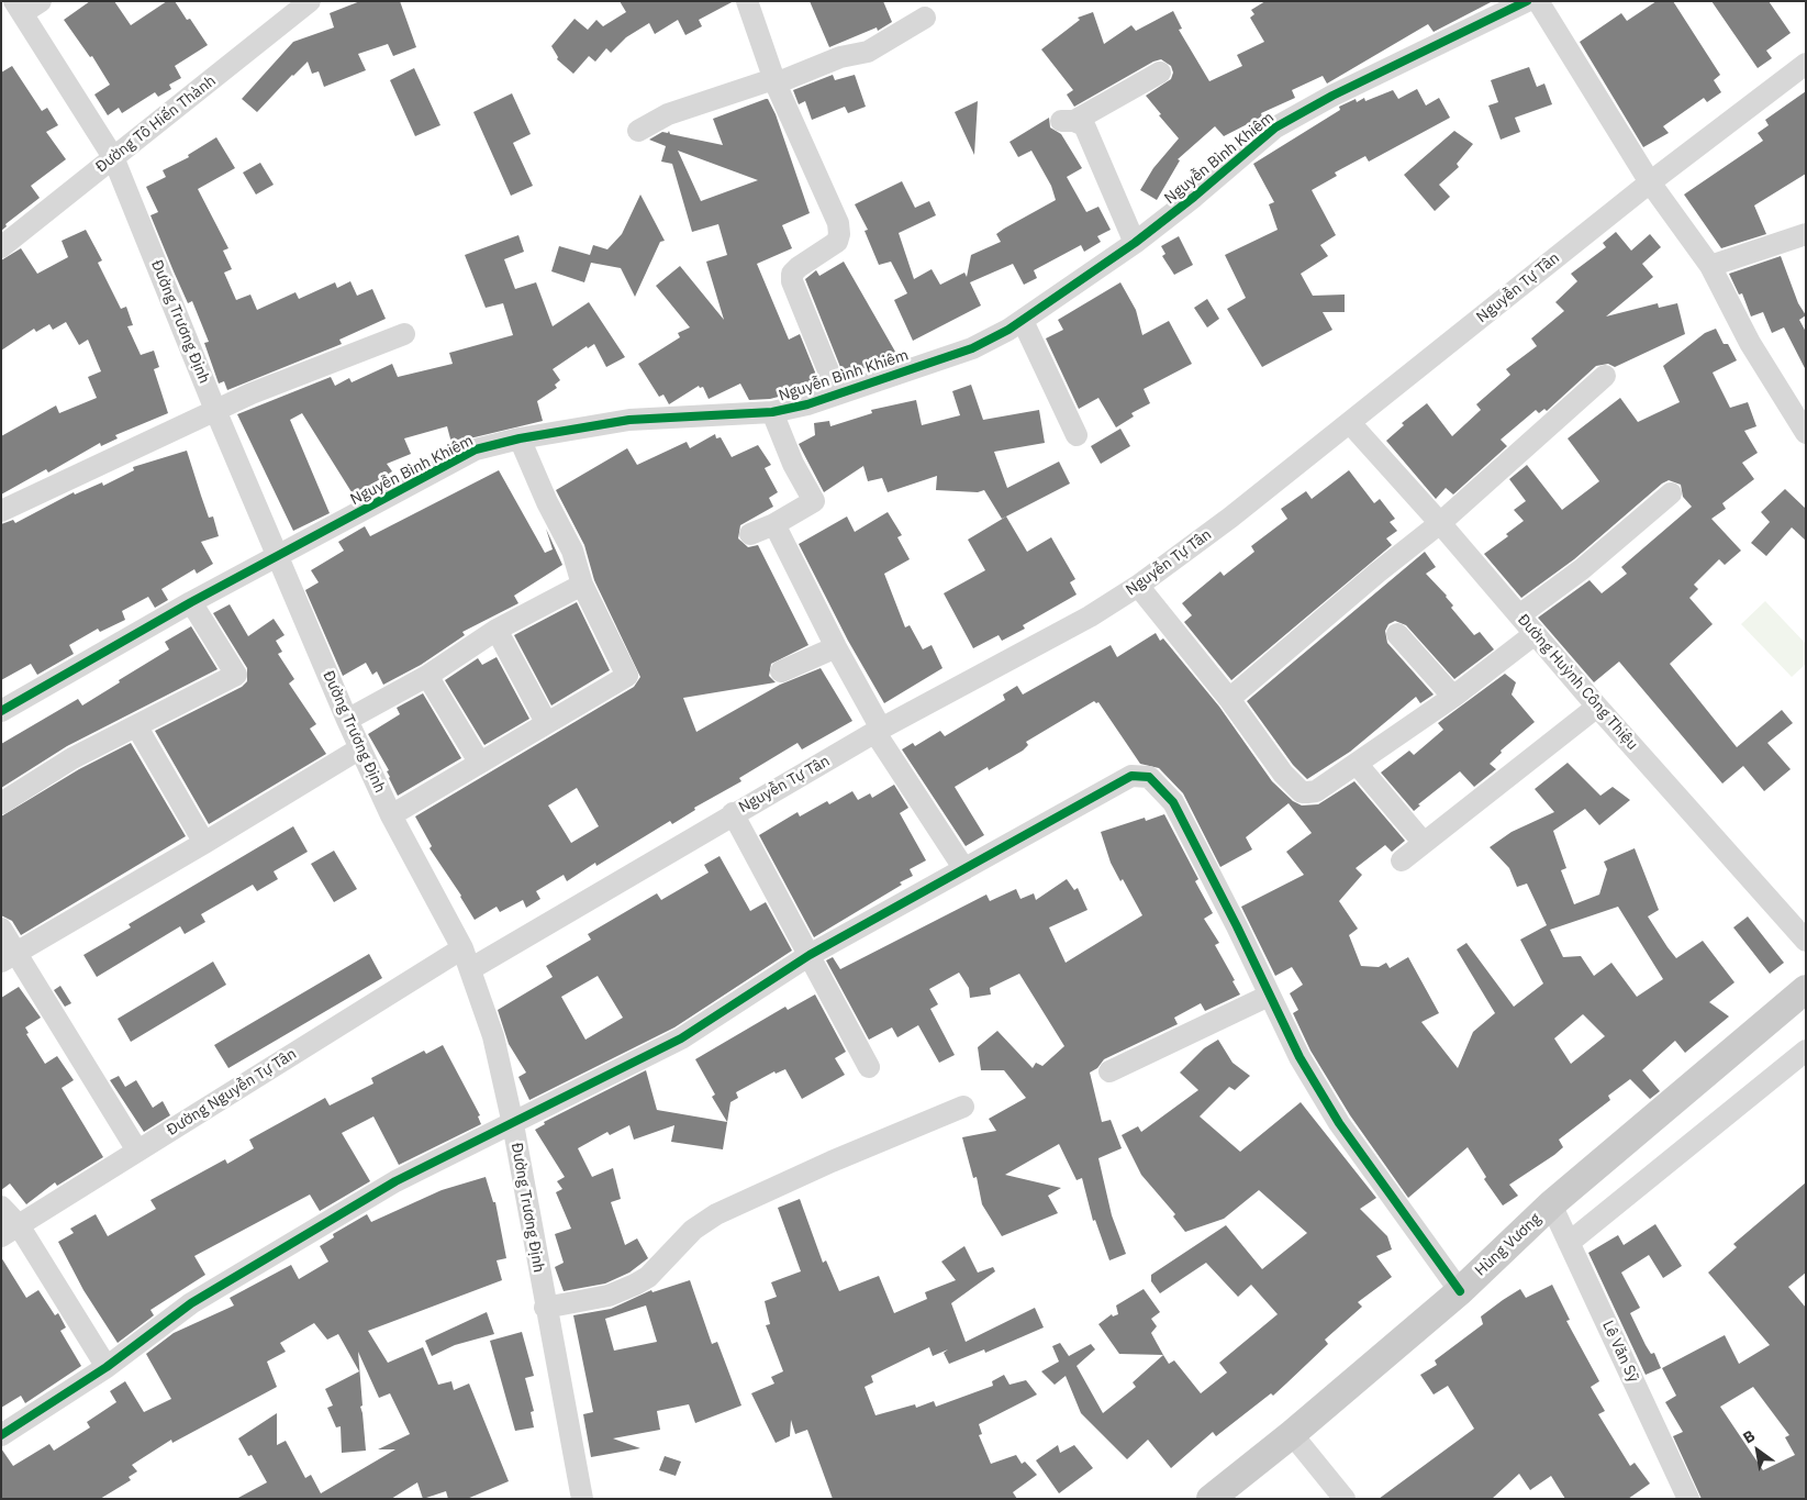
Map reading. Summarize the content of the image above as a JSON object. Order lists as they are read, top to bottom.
{
  "streets": {
    "main road": ["Hùng Vương"],
    "street": [
      "Đường Tô Hiến Thành",
      "Nguyễn Bình Khiêm",
      "Nguyễn Tự Tân",
      "Đường Trương Định",
      "Đường Huỳnh Công Thiệu",
      "Đường Nguyễn Tự Tân",
      "Lê Văn Sỹ"
    ]
  },
  "crossings": [
    ["Đường Tô Hiến Thành", "Đường Trương Định"],
    ["Nguyễn Bình Khiêm", "Đường Trương Định"],
    ["Nguyễn Tự Tân", "Đường Trương Định"],
    ["Nguyễn Tự Tân", "Đường Huỳnh Công Thiệu"],
    ["Nguyễn Tự Tân", "Đường Nguyễn Tự Tân"],
    ["Đường Trương Định", "Đường Nguyễn Tự Tân"],
    ["Hùng Vương", "Lê Văn Sỹ"]
  ],
  "north": "top left"
}
